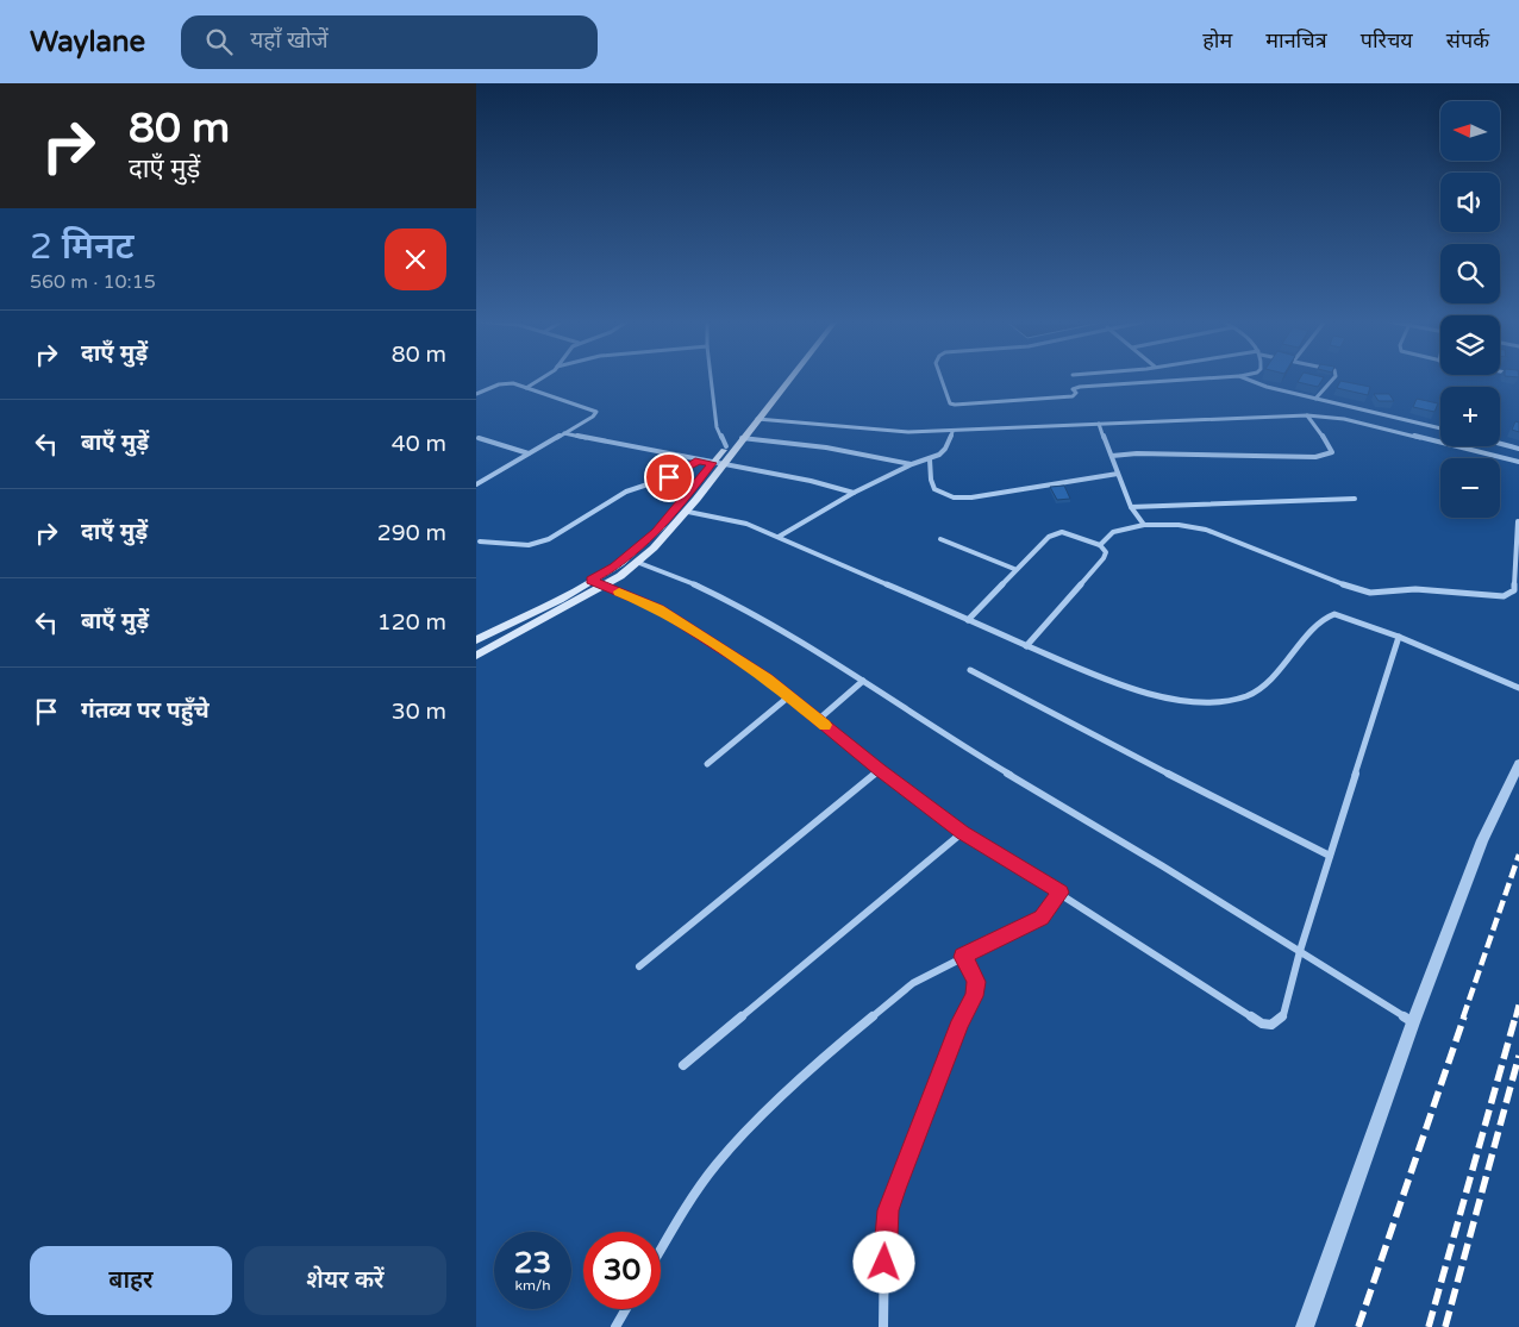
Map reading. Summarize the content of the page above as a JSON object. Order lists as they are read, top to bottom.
{
  "north": "left",
  "page": {
    "header": "Waylane",
    "search": "यहाँ खोजें",
    "nav": [
      "होम",
      "मानचित्र",
      "परिचय",
      "संपर्क"
    ],
    "turn": ["80 m", "दाएँ मुड़ें"],
    "map_buttons": ["+", "−"],
    "heading": ["2 मिनट", "560 m · 10:15"],
    "list": [
      {
        "name": "दाएँ मुड़ें",
        "value": "80 m"
      },
      {
        "name": "बाएँ मुड़ें",
        "value": "40 m"
      },
      {
        "name": "दाएँ मुड़ें",
        "value": "290 m"
      },
      {
        "name": "बाएँ मुड़ें",
        "value": "120 m"
      },
      {
        "name": "गंतव्य पर पहुँचे",
        "value": "30 m"
      }
    ],
    "speed": "23 km/h",
    "limit": "30",
    "buttons": ["बाहर", "शेयर करें"]
  }
}
